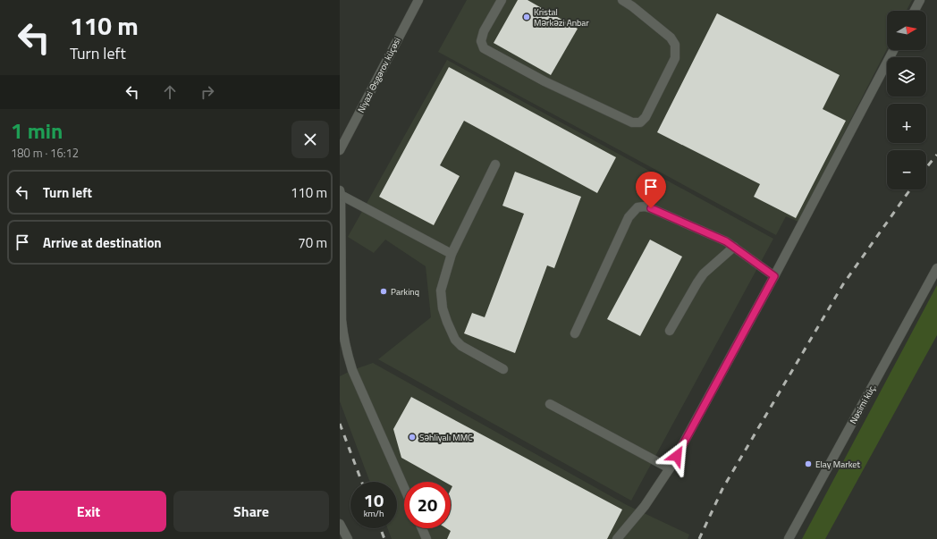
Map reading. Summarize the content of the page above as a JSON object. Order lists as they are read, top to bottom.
{
  "streets": {
    "street": ["Niyazi Əsgərov küçəsi", "Nəsimi küç."]
  },
  "places": [
    "Kristal Mərkəzi Anbar",
    "Parkinq",
    "Səhliyalı MMC",
    "Elay Market"
  ],
  "north": "right",
  "page": {
    "turn": ["110 m", "Turn left"],
    "map_buttons": ["+", "−"],
    "heading": ["1 min", "180 m · 16:12"],
    "list": [
      {
        "name": "Turn left",
        "value": "110 m"
      },
      {
        "name": "Arrive at destination",
        "value": "70 m"
      }
    ],
    "speed": "10 km/h",
    "limit": "20",
    "buttons": ["Exit", "Share"]
  }
}
